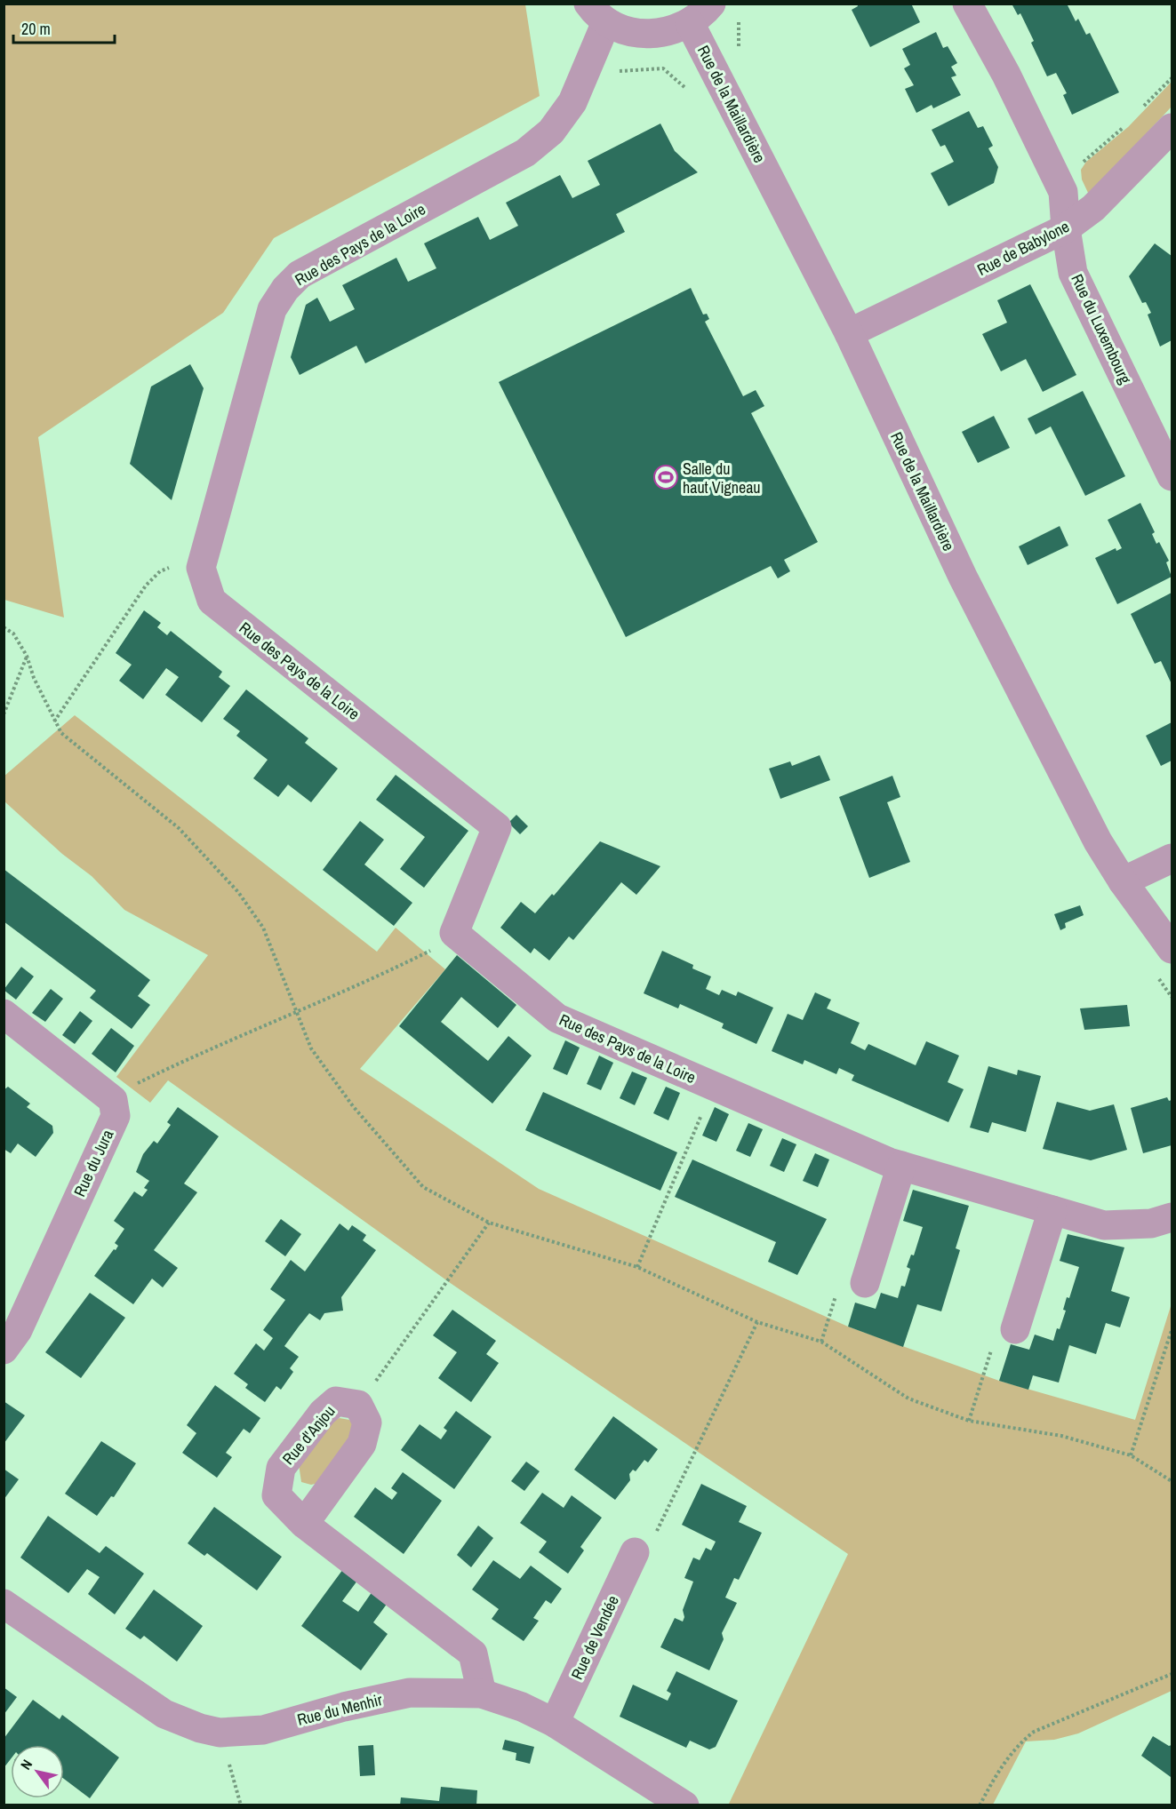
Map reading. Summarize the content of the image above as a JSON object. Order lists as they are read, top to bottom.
{
  "streets": {
    "street": [
      "Rue de la Maillardière",
      "Rue des Pays de la Loire",
      "Rue de Babylone",
      "Rue du Luxembourg",
      "Rue du Jura",
      "Rue d'Anjou",
      "Rue de Vendée",
      "Rue du Menhir"
    ]
  },
  "crossings": [
    ["Rue de la Maillardière", "Rue de Babylone"],
    ["Rue de Babylone", "Rue du Luxembourg"],
    ["Rue d'Anjou", "Rue du Menhir"],
    ["Rue de Vendée", "Rue du Menhir"]
  ],
  "places": {
    "sports": ["Salle du haut Vigneau"]
  },
  "scale_bar": "20 m",
  "north": "top left"
}
